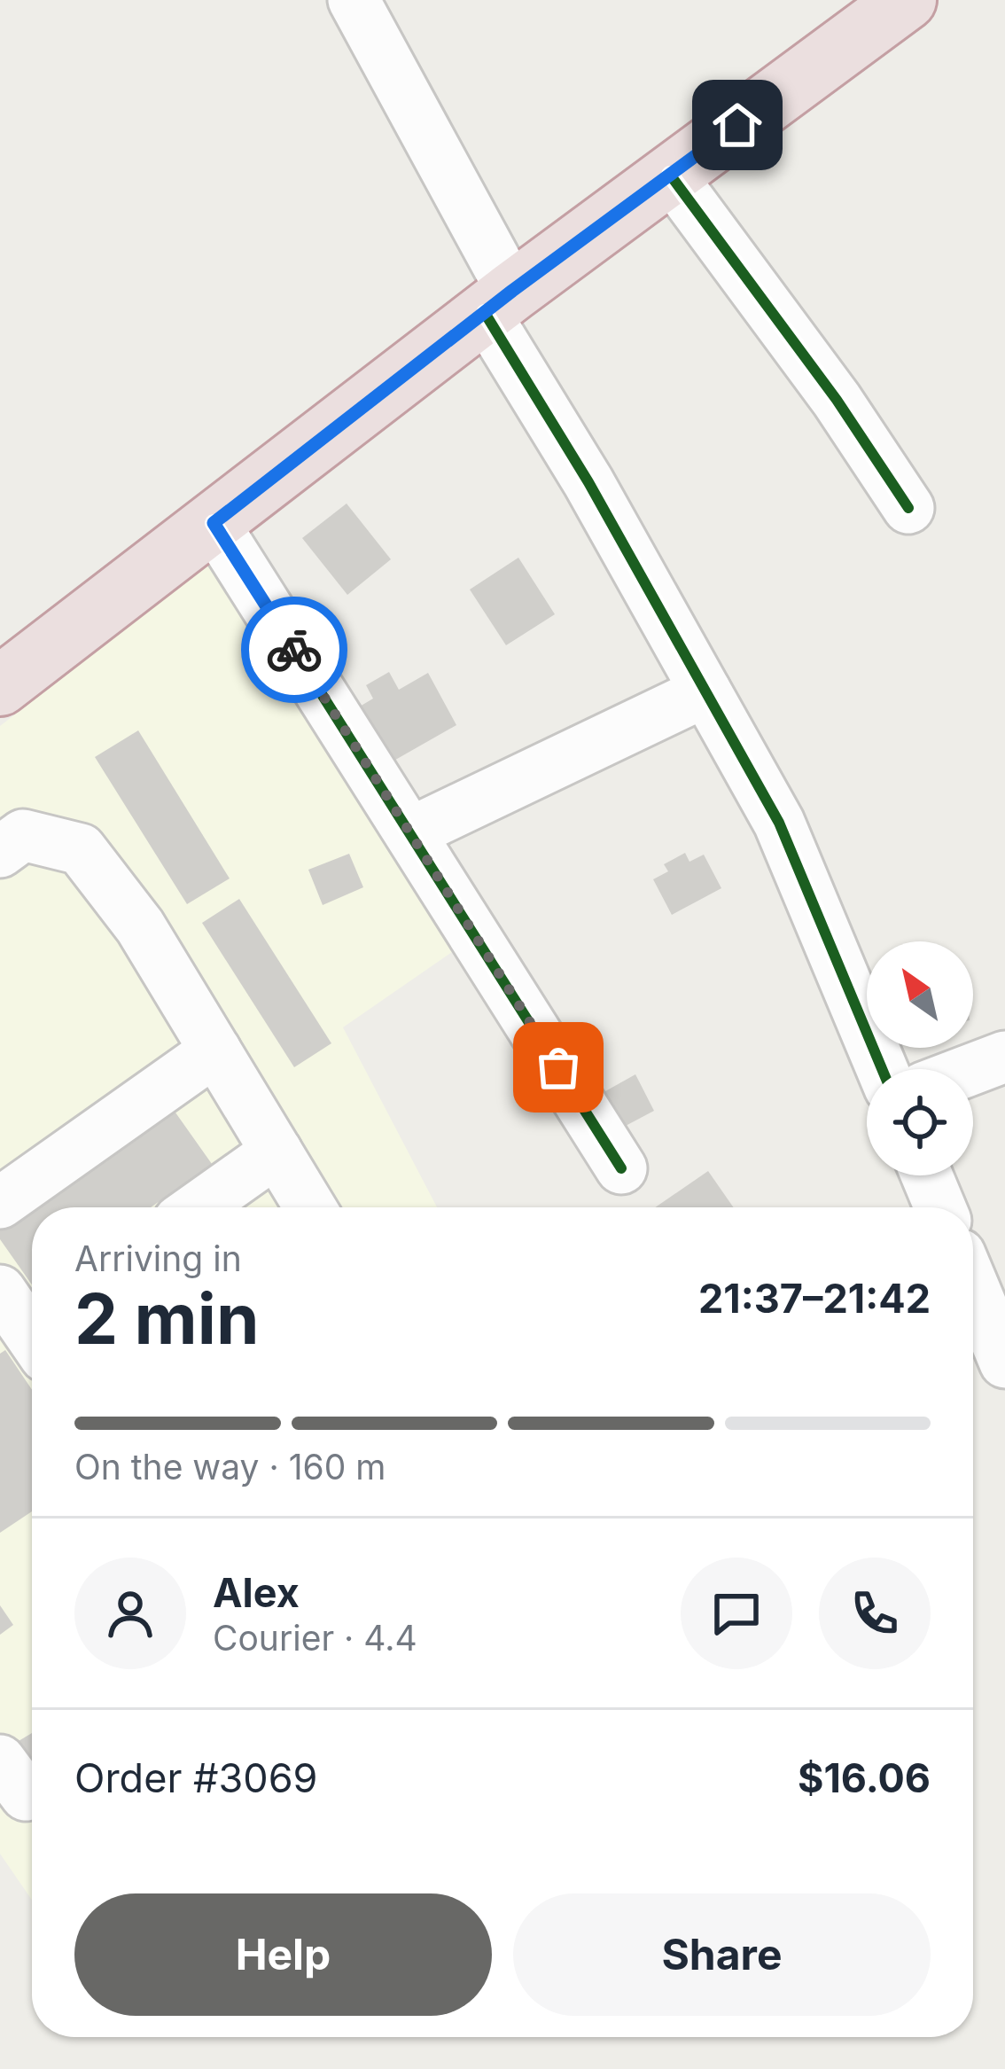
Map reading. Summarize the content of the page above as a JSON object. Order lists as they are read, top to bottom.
{
  "north": "top left",
  "page": {
    "heading": ["2 min", "Arriving in", "21:37–21:42"],
    "panel": [
      "Alex",
      "Courier · 4.4",
      "Order #3069",
      "$16.06"
    ],
    "bar": "On the way · 160 m",
    "buttons": ["Help", "Share"]
  }
}
